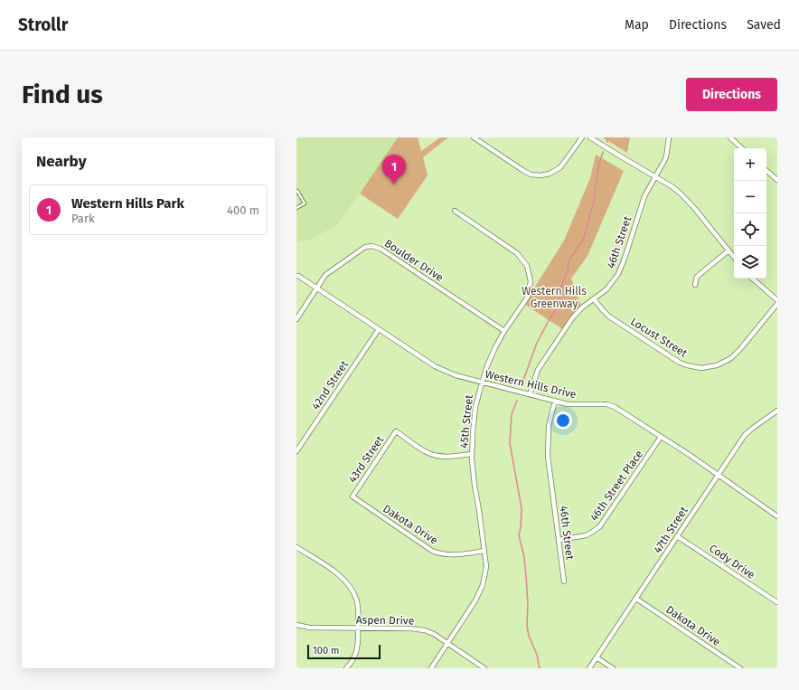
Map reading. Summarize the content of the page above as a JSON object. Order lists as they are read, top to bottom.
{
  "streets": {
    "street": [
      "46th Street",
      "Boulder Drive",
      "Locust Street",
      "Western Hills Drive",
      "42nd Street",
      "45th Street",
      "43rd Street",
      "46th Street Place",
      "Dakota Drive",
      "47th Street",
      "Cody Drive",
      "Aspen Drive"
    ]
  },
  "crossings": [
    ["46th Street", "Locust Street"],
    ["46th Street", "Western Hills Drive"],
    ["46th Street", "46th Street Place"],
    ["Boulder Drive", "Western Hills Drive"],
    ["Boulder Drive", "45th Street"],
    ["Western Hills Drive", "42nd Street"],
    ["Western Hills Drive", "45th Street"],
    ["Western Hills Drive", "46th Street Place"],
    ["Western Hills Drive", "47th Street"],
    ["45th Street", "43rd Street"],
    ["45th Street", "Dakota Drive"],
    ["45th Street", "Aspen Drive"],
    ["43rd Street", "Dakota Drive"],
    ["Dakota Drive", "47th Street"],
    ["47th Street", "Cody Drive"]
  ],
  "parks": ["Western Hills Greenway"],
  "scale_bar": "100 m",
  "page": {
    "header": "Strollr",
    "nav": ["Map", "Directions", "Saved"],
    "buttons": "Directions",
    "title": "Find us",
    "heading": "Nearby",
    "map_buttons": ["+", "−"],
    "pins": "1",
    "list": [
      {
        "mark": "1",
        "name": "Western Hills Park",
        "note": "Park",
        "value": "400 m"
      }
    ],
    "scale": "100 m"
  }
}
